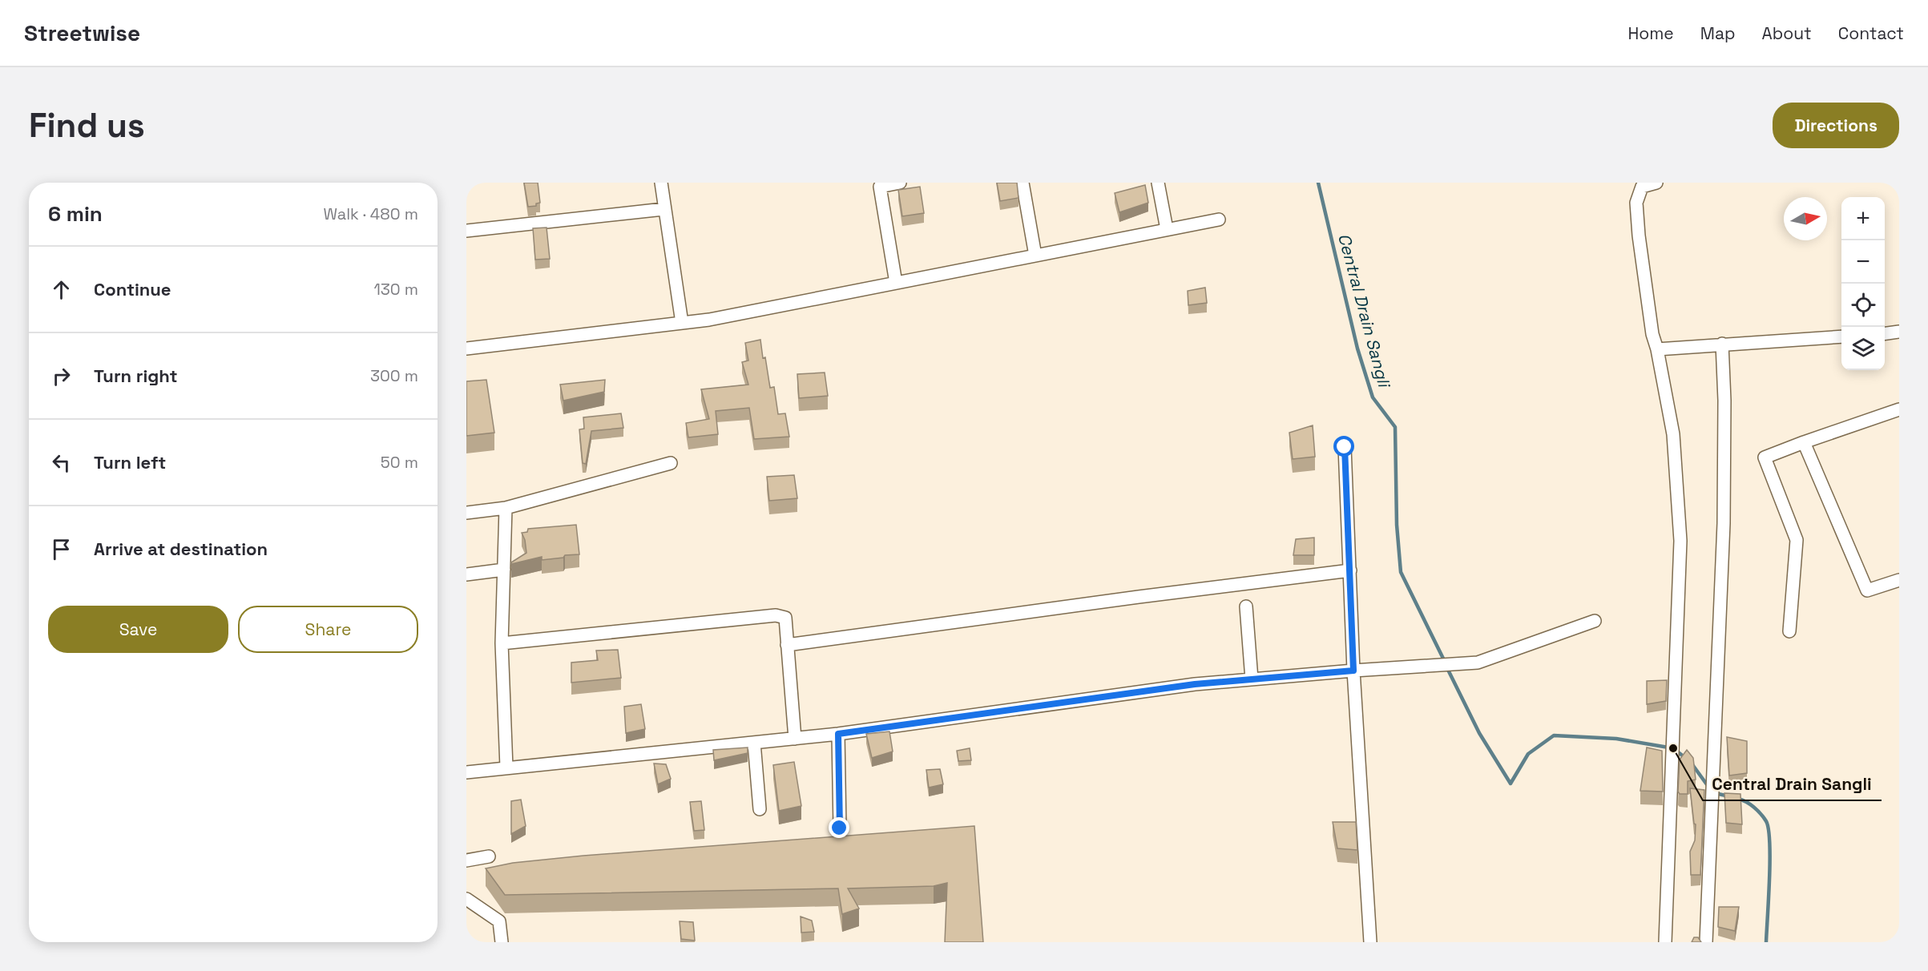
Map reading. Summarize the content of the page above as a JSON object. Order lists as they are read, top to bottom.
{
  "water": ["Central Drain Sangli"],
  "places": ["Central Drain Sangli"],
  "north": "right",
  "page": {
    "header": "Streetwise",
    "nav": [
      "Home",
      "Map",
      "About",
      "Contact"
    ],
    "buttons": [
      "Directions",
      ["Save", "Share"]
    ],
    "title": "Find us",
    "heading": ["6 min", "Walk · 480 m"],
    "map_buttons": ["+", "−"],
    "list": [
      ["Continue", "130 m"],
      ["Turn right", "300 m"],
      ["Turn left", "50 m"],
      "Arrive at destination"
    ]
  }
}
